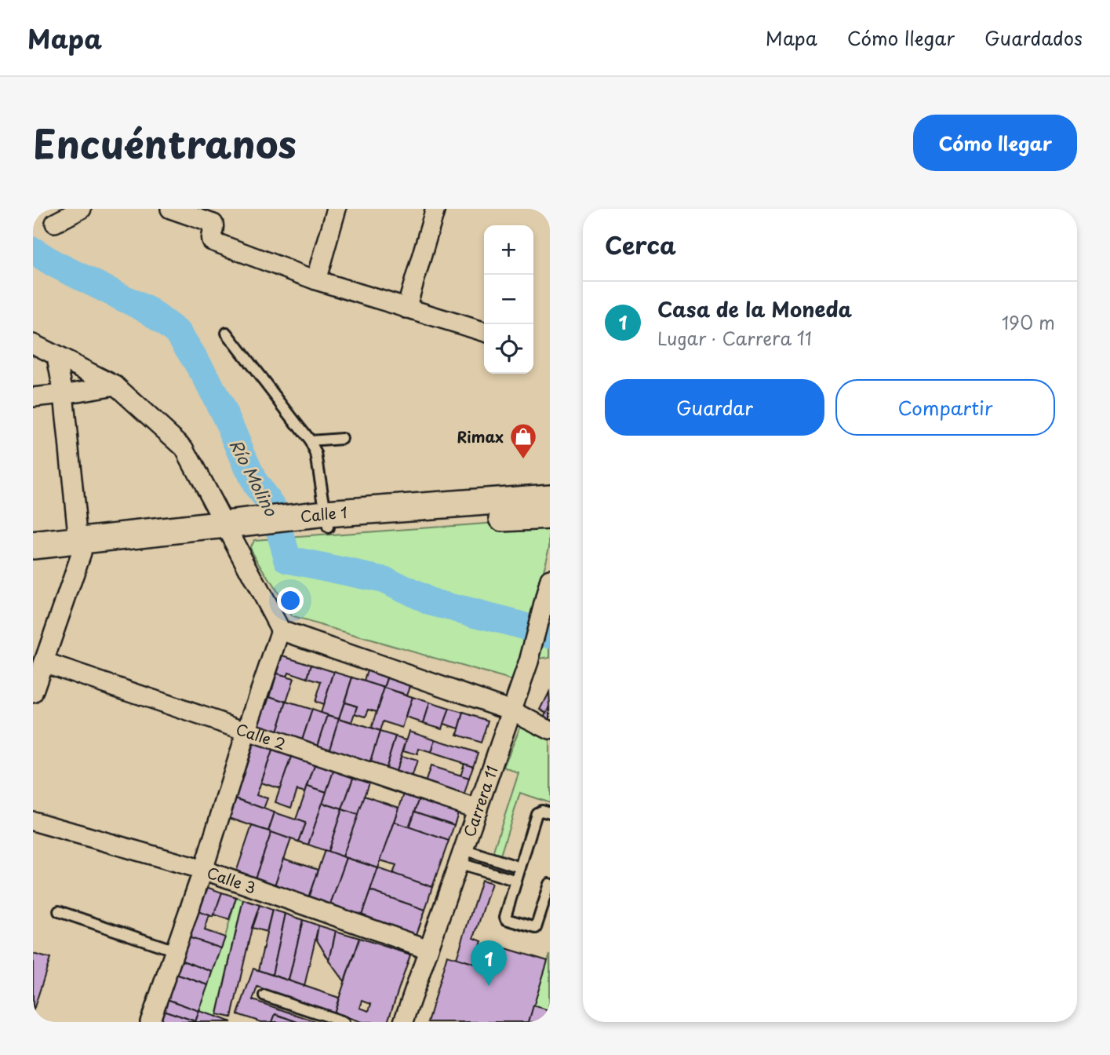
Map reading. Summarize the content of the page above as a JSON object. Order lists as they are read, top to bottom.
{
  "streets": {
    "main road": ["Calle 1"],
    "street": ["Calle 2", "Carrera 11", "Calle 3"]
  },
  "crossings": [
    ["Calle 2", "Carrera 11"],
    ["Carrera 11", "Calle 3"]
  ],
  "water": ["Río Molino"],
  "places": {
    "shop": ["Rimax"]
  },
  "page": {
    "header": "Mapa",
    "nav": ["Mapa", "Cómo llegar", "Guardados"],
    "title": "Encuéntranos",
    "buttons": [
      "Cómo llegar",
      ["Guardar", "Compartir"]
    ],
    "heading": "Cerca",
    "map_buttons": ["+", "−"],
    "list": [
      {
        "mark": "1",
        "name": "Casa de la Moneda",
        "note": "Lugar · Carrera 11",
        "value": "190 m"
      }
    ],
    "pins": "1"
  }
}
